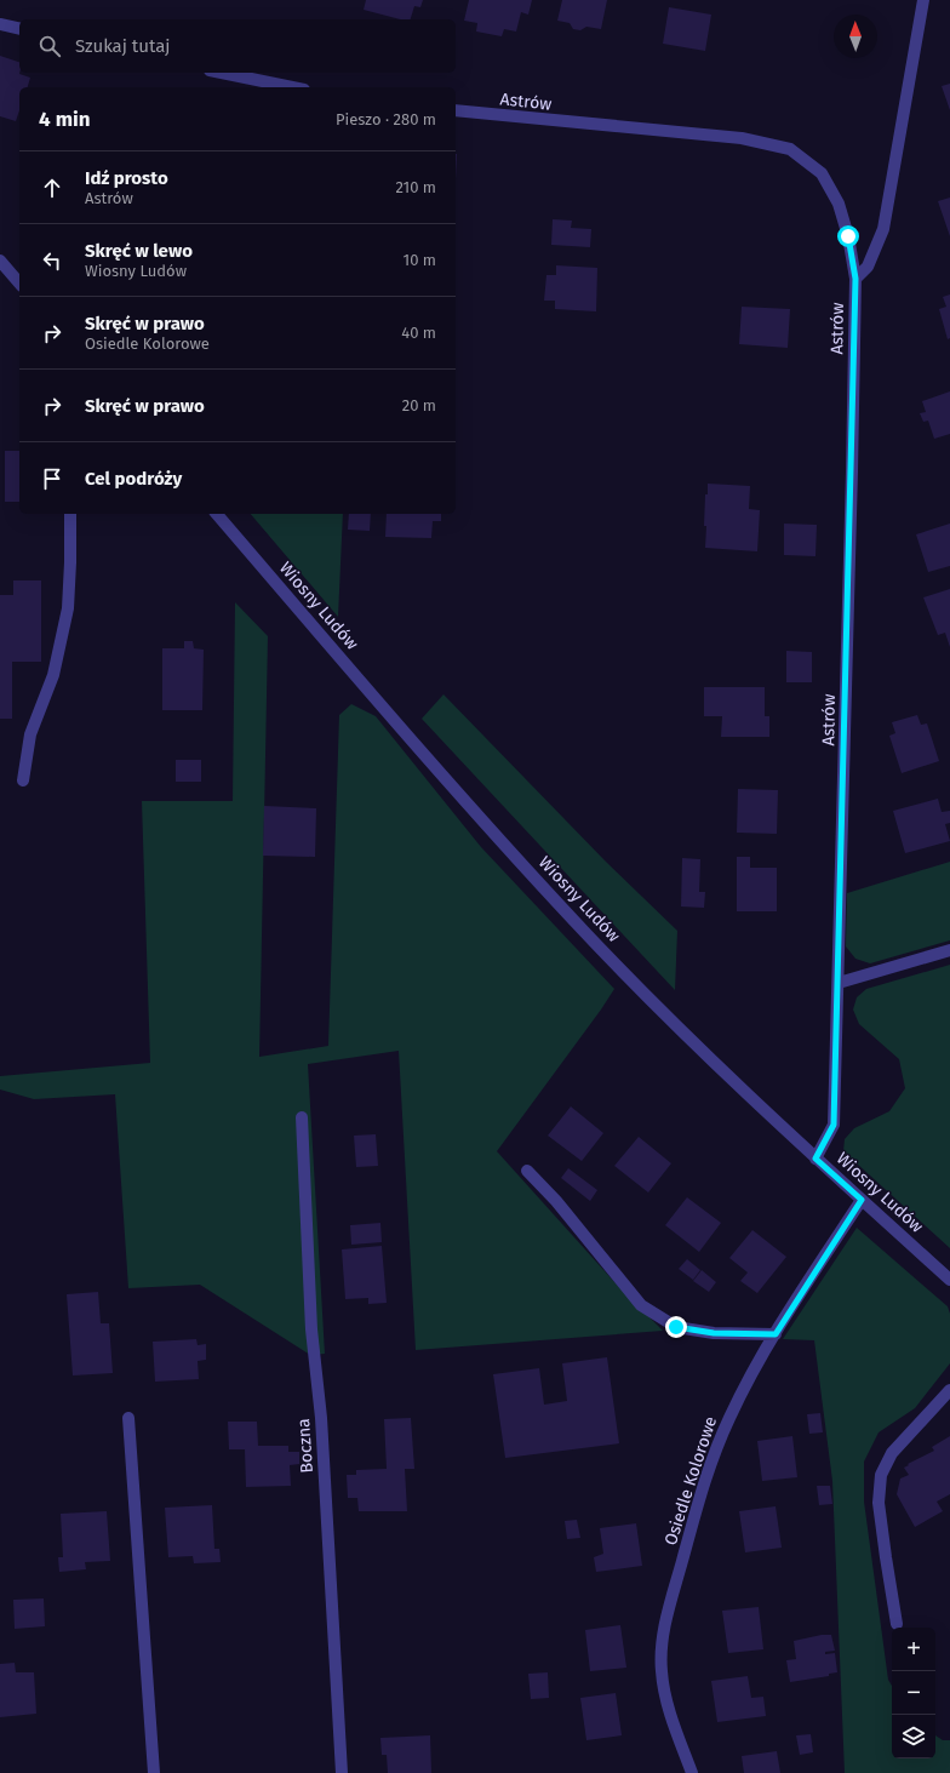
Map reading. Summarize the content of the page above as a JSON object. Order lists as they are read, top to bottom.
{
  "streets": {
    "street": [
      "Astrów",
      "Wiosny Ludów",
      "Boczna",
      "Osiedle Kolorowe"
    ]
  },
  "crossings": [
    ["Astrów", "Wiosny Ludów"],
    ["Wiosny Ludów", "Osiedle Kolorowe"]
  ],
  "north": "top",
  "page": {
    "search": "Szukaj tutaj",
    "heading": ["4 min", "Pieszo · 280 m"],
    "list": [
      ["Idź prosto", "Astrów", "210 m"],
      ["Skręć w lewo", "Wiosny Ludów", "10 m"],
      ["Skręć w prawo", "Osiedle Kolorowe", "40 m"],
      ["Skręć w prawo", "20 m"],
      "Cel podróży"
    ],
    "map_buttons": ["+", "−"]
  }
}
